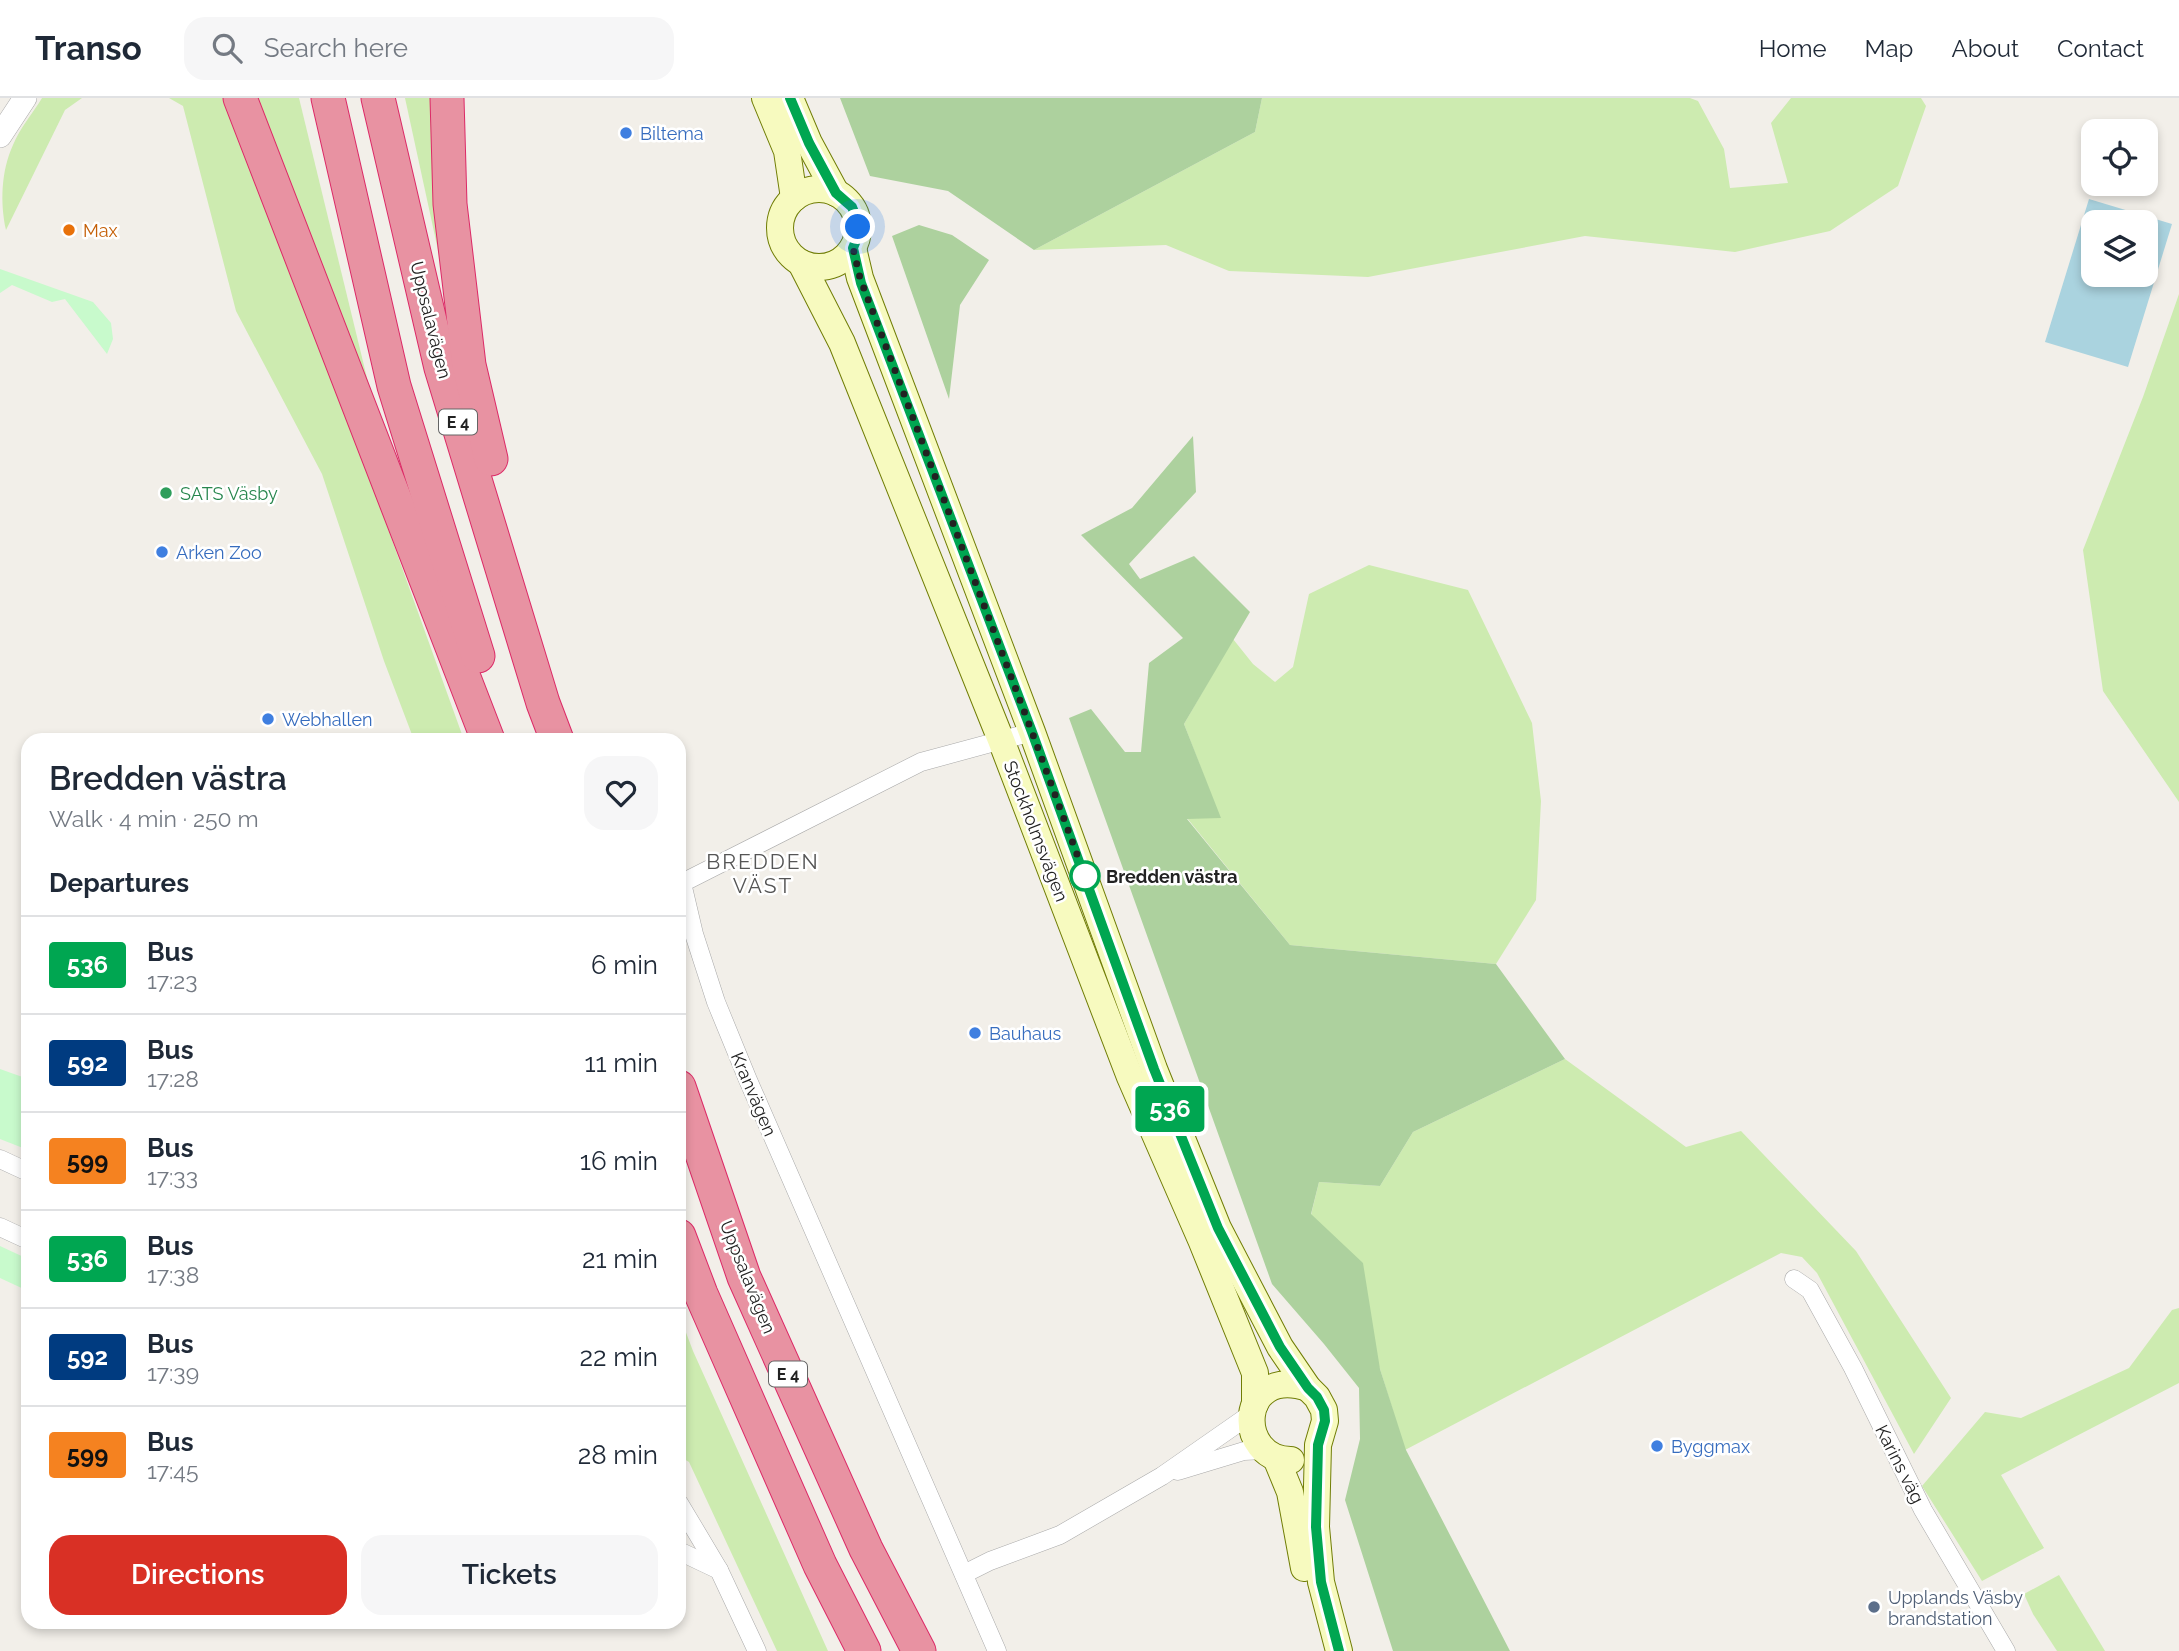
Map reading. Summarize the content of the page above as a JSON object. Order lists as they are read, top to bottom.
{
  "streets": {
    "highway": ["Uppsalavägen", "E 4"],
    "main road": ["Stockholmsvägen"],
    "street": ["Kranvägen", "Karins väg"]
  },
  "crossings": [
    ["Stockholmsvägen", "Kranvägen"]
  ],
  "districts": ["BREDDEN VÄST"],
  "places": [
    "Biltema",
    "Max",
    "SATS Väsby",
    "Arken Zoo",
    "Webhallen",
    "Bredden västra",
    "Bauhaus",
    "Byggmax",
    "Upplands Väsby brandstation"
  ],
  "lines": ["bus line 536"],
  "page": {
    "header": "Transo",
    "search": "Search here",
    "nav": [
      "Home",
      "Map",
      "About",
      "Contact"
    ],
    "on_map": "536",
    "heading": [
      ["Bredden västra", "Walk · 4 min · 250 m"],
      "Departures"
    ],
    "list": [
      {
        "mark": "536",
        "name": "Bus",
        "note": "17:23",
        "value": "6 min"
      },
      {
        "mark": "592",
        "name": "Bus",
        "note": "17:28",
        "value": "11 min"
      },
      {
        "mark": "599",
        "name": "Bus",
        "note": "17:33",
        "value": "16 min"
      },
      {
        "mark": "536",
        "name": "Bus",
        "note": "17:38",
        "value": "21 min"
      },
      {
        "mark": "592",
        "name": "Bus",
        "note": "17:39",
        "value": "22 min"
      },
      {
        "mark": "599",
        "name": "Bus",
        "note": "17:45",
        "value": "28 min"
      }
    ],
    "buttons": ["Directions", "Tickets"]
  }
}
